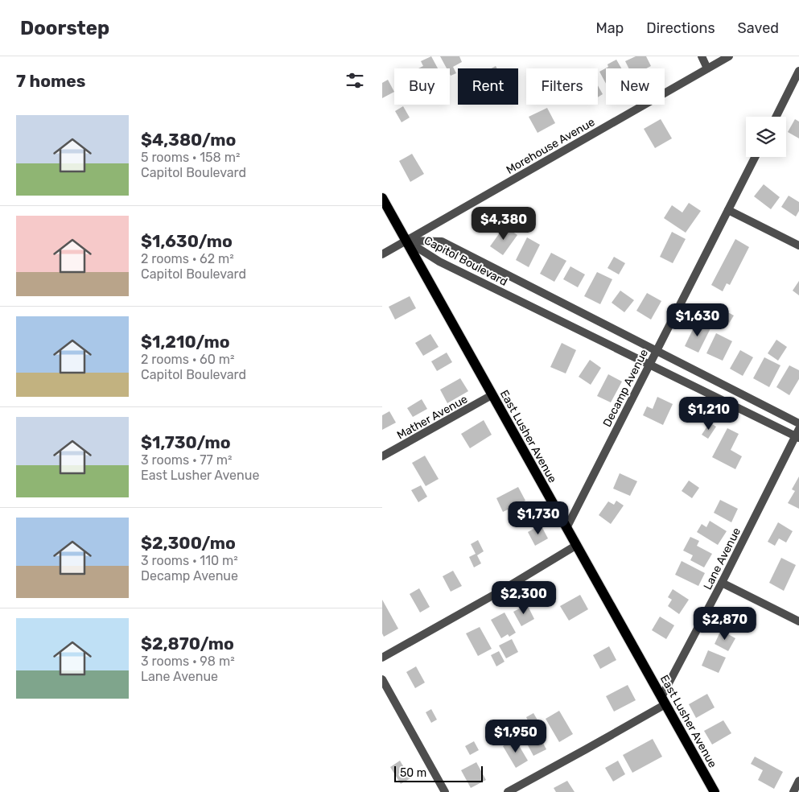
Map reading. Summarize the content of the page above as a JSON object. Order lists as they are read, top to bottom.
{
  "streets": {
    "main road": ["East Lusher Avenue"],
    "street": [
      "Morehouse Avenue",
      "Capitol Boulevard",
      "Decamp Avenue",
      "Mather Avenue",
      "Lane Avenue"
    ]
  },
  "crossings": [
    ["Morehouse Avenue", "Capitol Boulevard"],
    ["Morehouse Avenue", "East Lusher Avenue"],
    ["Capitol Boulevard", "Decamp Avenue"],
    ["Capitol Boulevard", "East Lusher Avenue"],
    ["Capitol Boulevard", "Lane Avenue"],
    ["Decamp Avenue", "East Lusher Avenue"],
    ["Mather Avenue", "East Lusher Avenue"],
    ["East Lusher Avenue", "Lane Avenue"]
  ],
  "scale_bar": "50 m",
  "page": {
    "header": "Doorstep",
    "nav": ["Map", "Directions", "Saved"],
    "heading": "7 homes",
    "chip": [
      "Buy",
      "Rent",
      "Filters",
      "New"
    ],
    "list": [
      {
        "name": "$4,380/mo",
        "note": "5 rooms · 158 m² · Capitol Boulevard"
      },
      {
        "name": "$1,630/mo",
        "note": "2 rooms · 62 m² · Capitol Boulevard"
      },
      {
        "name": "$1,210/mo",
        "note": "2 rooms · 60 m² · Capitol Boulevard"
      },
      {
        "name": "$1,730/mo",
        "note": "3 rooms · 77 m² · East Lusher Avenue"
      },
      {
        "name": "$2,300/mo",
        "note": "3 rooms · 110 m² · Decamp Avenue"
      },
      {
        "name": "$2,870/mo",
        "note": "3 rooms · 98 m² · Lane Avenue"
      }
    ],
    "price": [
      "$4,380",
      "$1,630",
      "$1,210",
      "$1,730",
      "$2,300",
      "$2,870",
      "$1,950"
    ],
    "scale": "50 m"
  }
}
